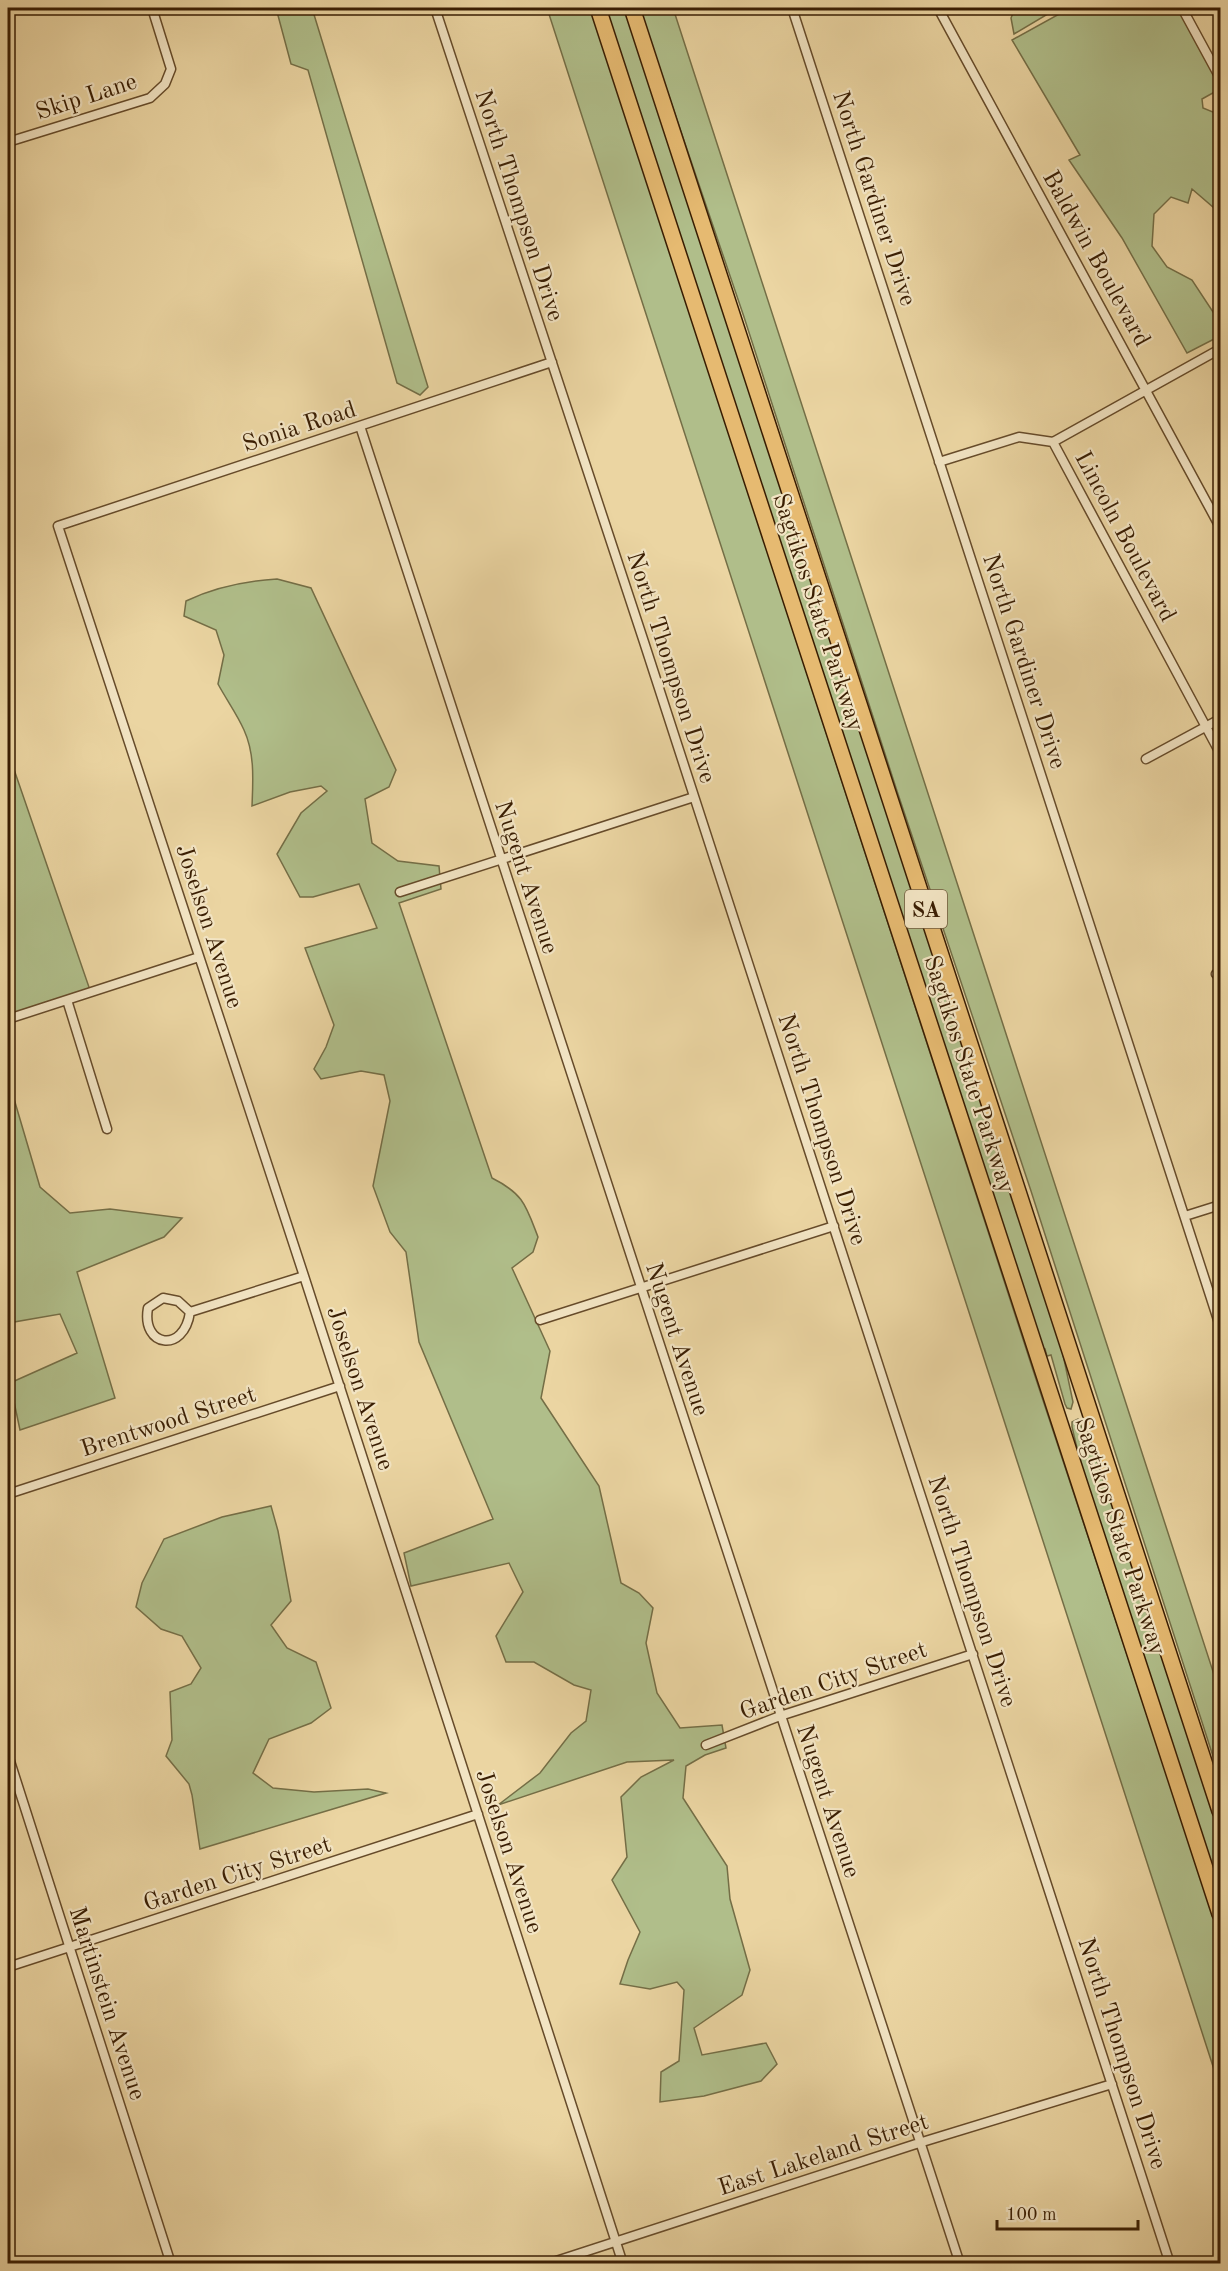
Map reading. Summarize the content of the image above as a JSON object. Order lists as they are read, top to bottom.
{
  "streets": {
    "highway": ["Sagtikos State Parkway", "SA"],
    "street": [
      "Skip Lane",
      "North Gardiner Drive",
      "North Thompson Drive",
      "Baldwin Boulevard",
      "Sonia Road",
      "Lincoln Boulevard",
      "Nugent Avenue",
      "Joselson Avenue",
      "Brentwood Street",
      "Garden City Street",
      "Martinstein Avenue",
      "East Lakeland Street"
    ]
  },
  "crossings": [
    ["North Gardiner Drive", "Lincoln Boulevard"],
    ["North Thompson Drive", "Sonia Road"],
    ["North Thompson Drive", "Garden City Street"],
    ["North Thompson Drive", "East Lakeland Street"],
    ["Sonia Road", "Nugent Avenue"],
    ["Sonia Road", "Joselson Avenue"],
    ["Nugent Avenue", "Garden City Street"],
    ["Nugent Avenue", "East Lakeland Street"],
    ["Joselson Avenue", "Brentwood Street"],
    ["Joselson Avenue", "Garden City Street"],
    ["Joselson Avenue", "East Lakeland Street"],
    ["Garden City Street", "Martinstein Avenue"]
  ],
  "scale_bar": "100 m"
}
